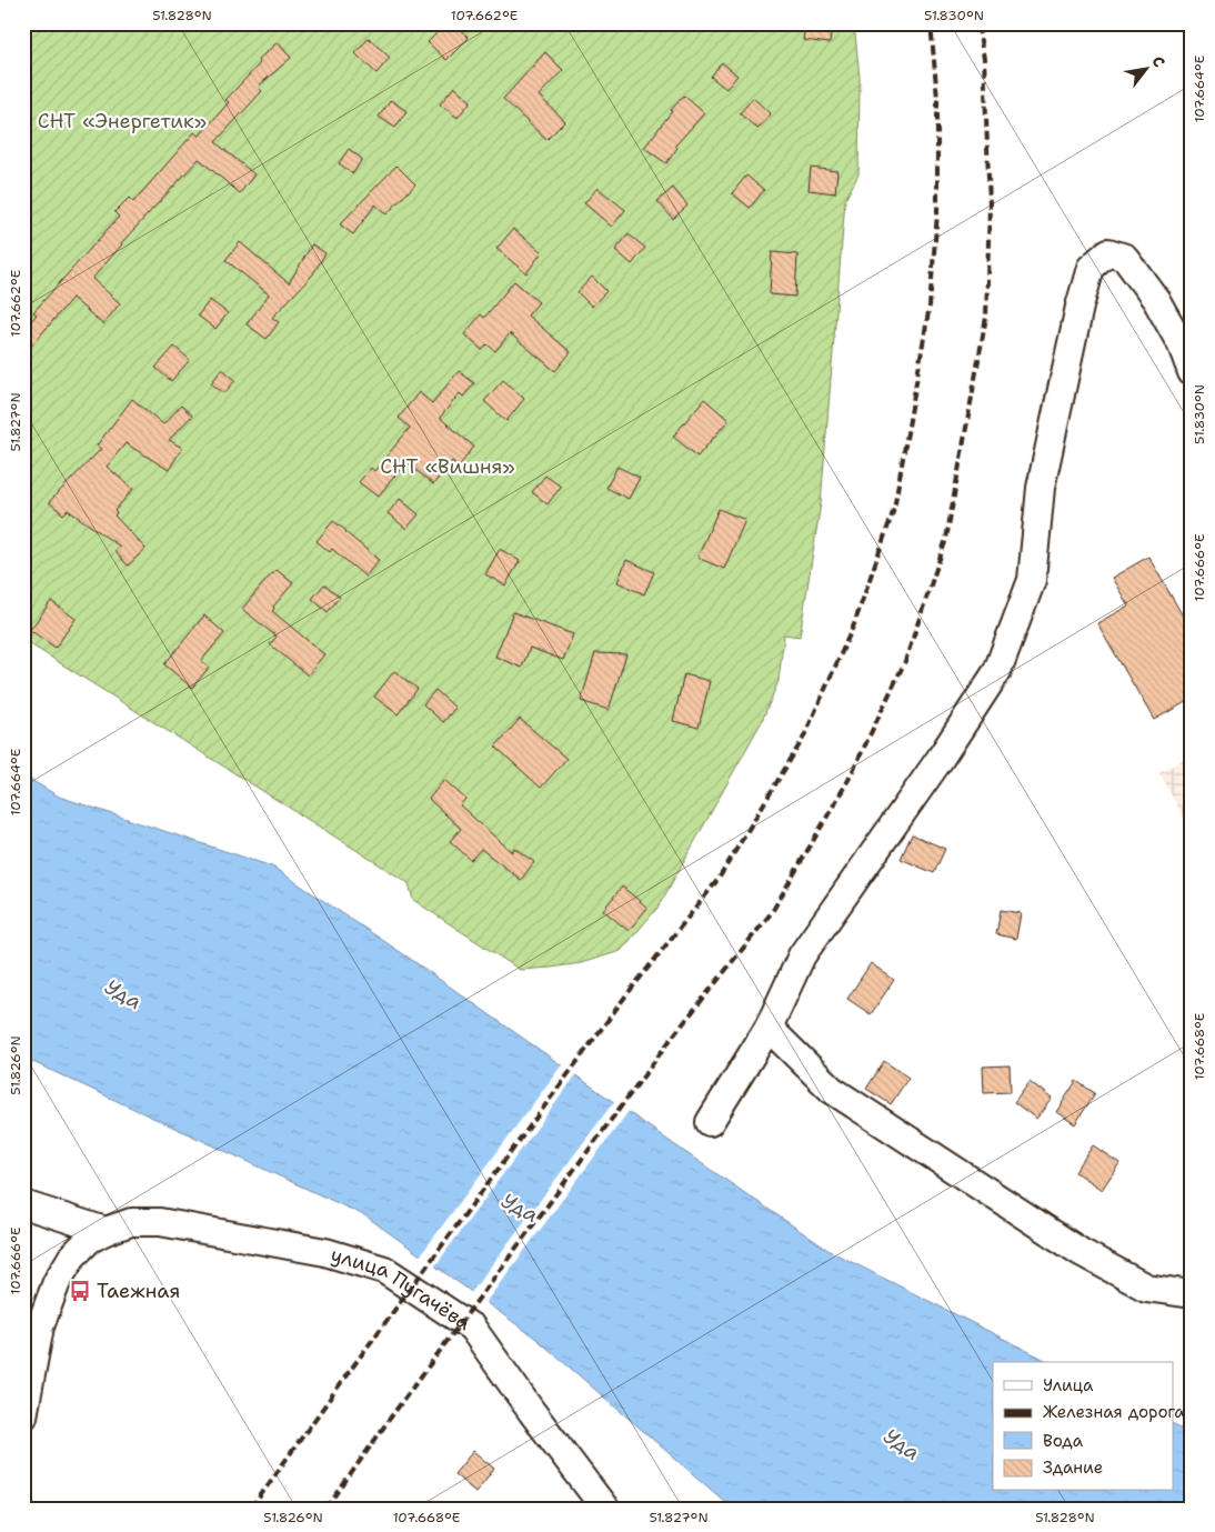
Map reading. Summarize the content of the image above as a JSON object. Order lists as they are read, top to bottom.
{
  "streets": {
    "street": ["улица Пугачёва"]
  },
  "water": ["Уда"],
  "parks": ["СНТ «Энергетик»", "СНТ «Вишня»"],
  "places": {
    "bus stop": ["Таежная"]
  },
  "legend": [
    "Улица",
    "Железная дорога",
    "Вода",
    "Здание"
  ],
  "north": "top right",
  "coordinates": [
    "51.828°N",
    "107.662°E",
    "51.830°N",
    "107.664°E",
    "51.827°N",
    "107.666°E",
    "107.668°E",
    "51.826°N"
  ]
}
